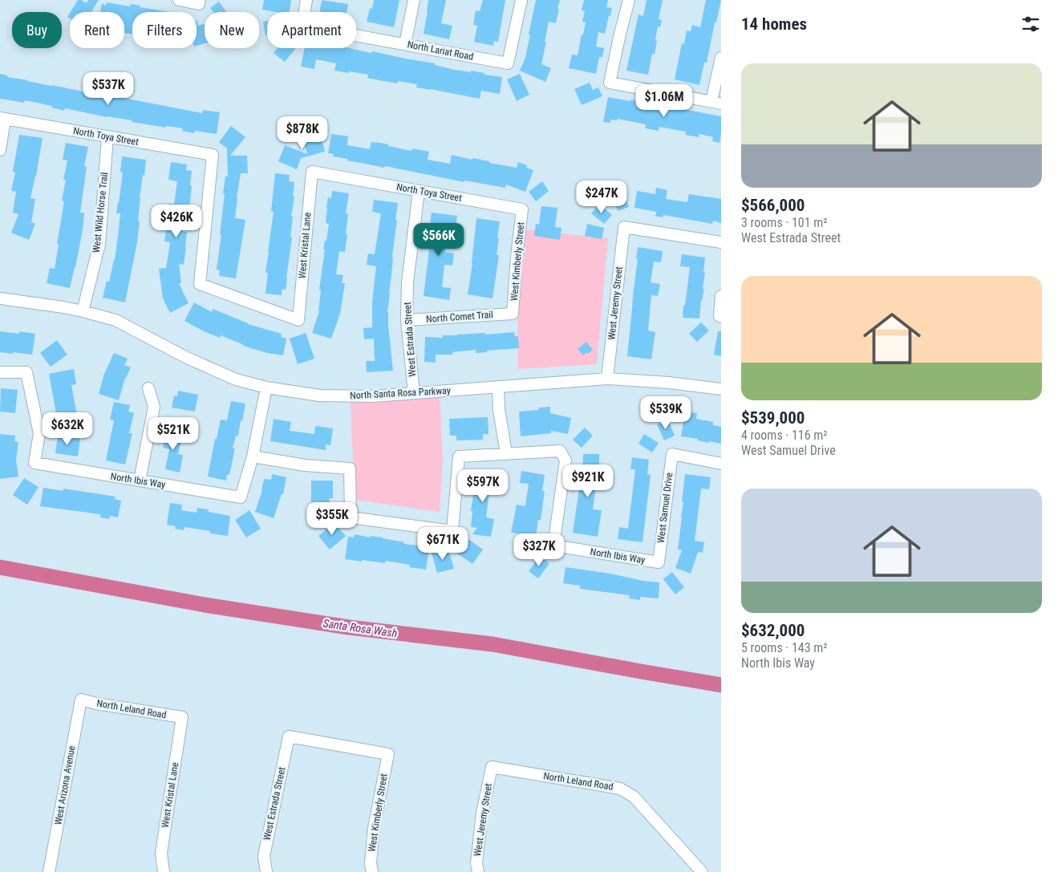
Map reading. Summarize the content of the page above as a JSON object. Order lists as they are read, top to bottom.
{
  "streets": {
    "street": [
      "North Lariat Road",
      "North Toya Street",
      "West Wild Horse Trail",
      "West Kristal Lane",
      "West Kimberly Street",
      "West Jeremy Street",
      "North Comet Trail",
      "West Estrada Street",
      "North Santa Rosa Parkway",
      "North Ibis Way",
      "West Samuel Drive",
      "North Leland Road",
      "West Arizona Avenue"
    ]
  },
  "crossings": [
    ["North Toya Street", "West Wild Horse Trail"],
    ["North Toya Street", "West Kristal Lane"],
    ["North Toya Street", "West Kimberly Street"],
    ["North Toya Street", "West Estrada Street"],
    ["West Wild Horse Trail", "North Santa Rosa Parkway"],
    ["West Kristal Lane", "North Leland Road"],
    ["West Kimberly Street", "North Comet Trail"],
    ["West Kimberly Street", "West Estrada Street"],
    ["West Jeremy Street", "North Santa Rosa Parkway"],
    ["West Jeremy Street", "North Leland Road"],
    ["North Comet Trail", "West Estrada Street"],
    ["West Estrada Street", "North Santa Rosa Parkway"],
    ["North Ibis Way", "West Samuel Drive"],
    ["North Leland Road", "West Arizona Avenue"]
  ],
  "water": ["Santa Rosa Wash"],
  "page": {
    "heading": "14 homes",
    "chip": [
      "Buy",
      "Rent",
      "Filters",
      "New",
      "Apartment"
    ],
    "list": [
      {
        "name": "$566,000",
        "note": "3 rooms · 101 m² · West Estrada Street"
      },
      {
        "name": "$539,000",
        "note": "4 rooms · 116 m² · West Samuel Drive"
      },
      {
        "name": "$632,000",
        "note": "5 rooms · 143 m² · North Ibis Way"
      }
    ],
    "price": [
      "$537K",
      "$1.06M",
      "$878K",
      "$247K",
      "$426K",
      "$566K",
      "$539K",
      "$632K",
      "$521K",
      "$921K",
      "$597K",
      "$355K",
      "$671K",
      "$327K"
    ]
  }
}
